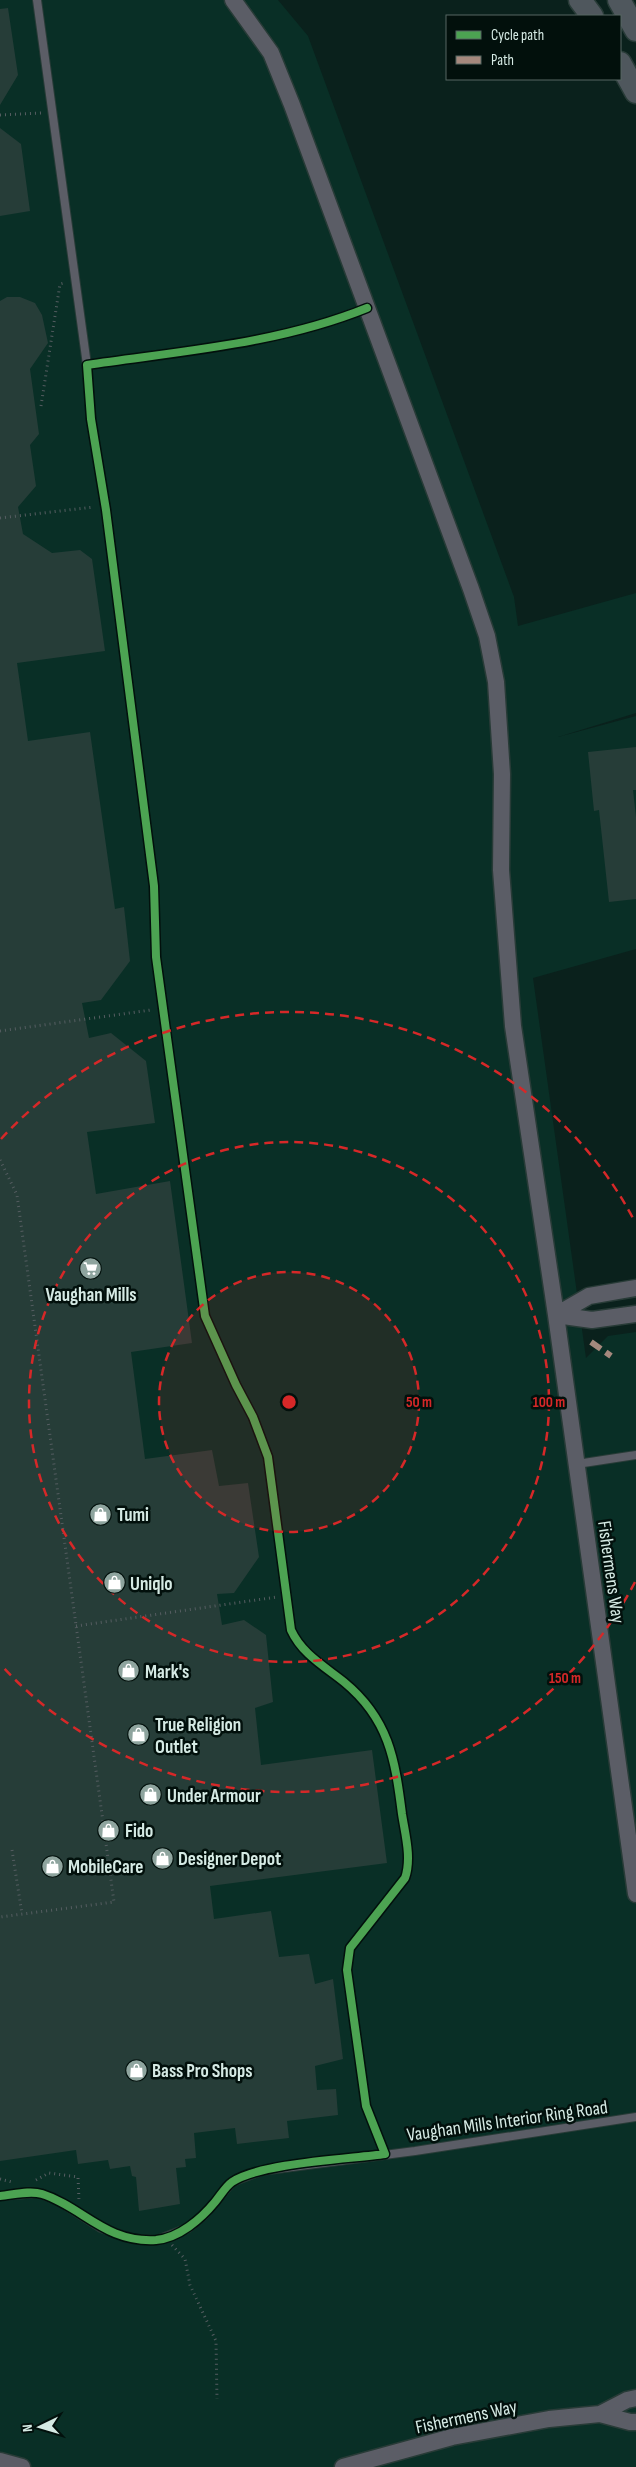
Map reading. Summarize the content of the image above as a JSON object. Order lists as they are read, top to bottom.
{
  "streets": {
    "street": ["Fishermens Way"],
    "lane": ["Vaughan Mills Interior Ring Road"]
  },
  "places": {
    "supermarket": ["Vaughan Mills"],
    "shop": [
      "Tumi",
      "Uniqlo",
      "Mark's",
      "True Religion Outlet",
      "Under Armour",
      "Fido",
      "Designer Depot",
      "MobileCare",
      "Bass Pro Shops"
    ]
  },
  "legend": ["Cycle path", "Path"],
  "north": "left",
  "rings": ["50 m", "100 m", "150 m"]
}
